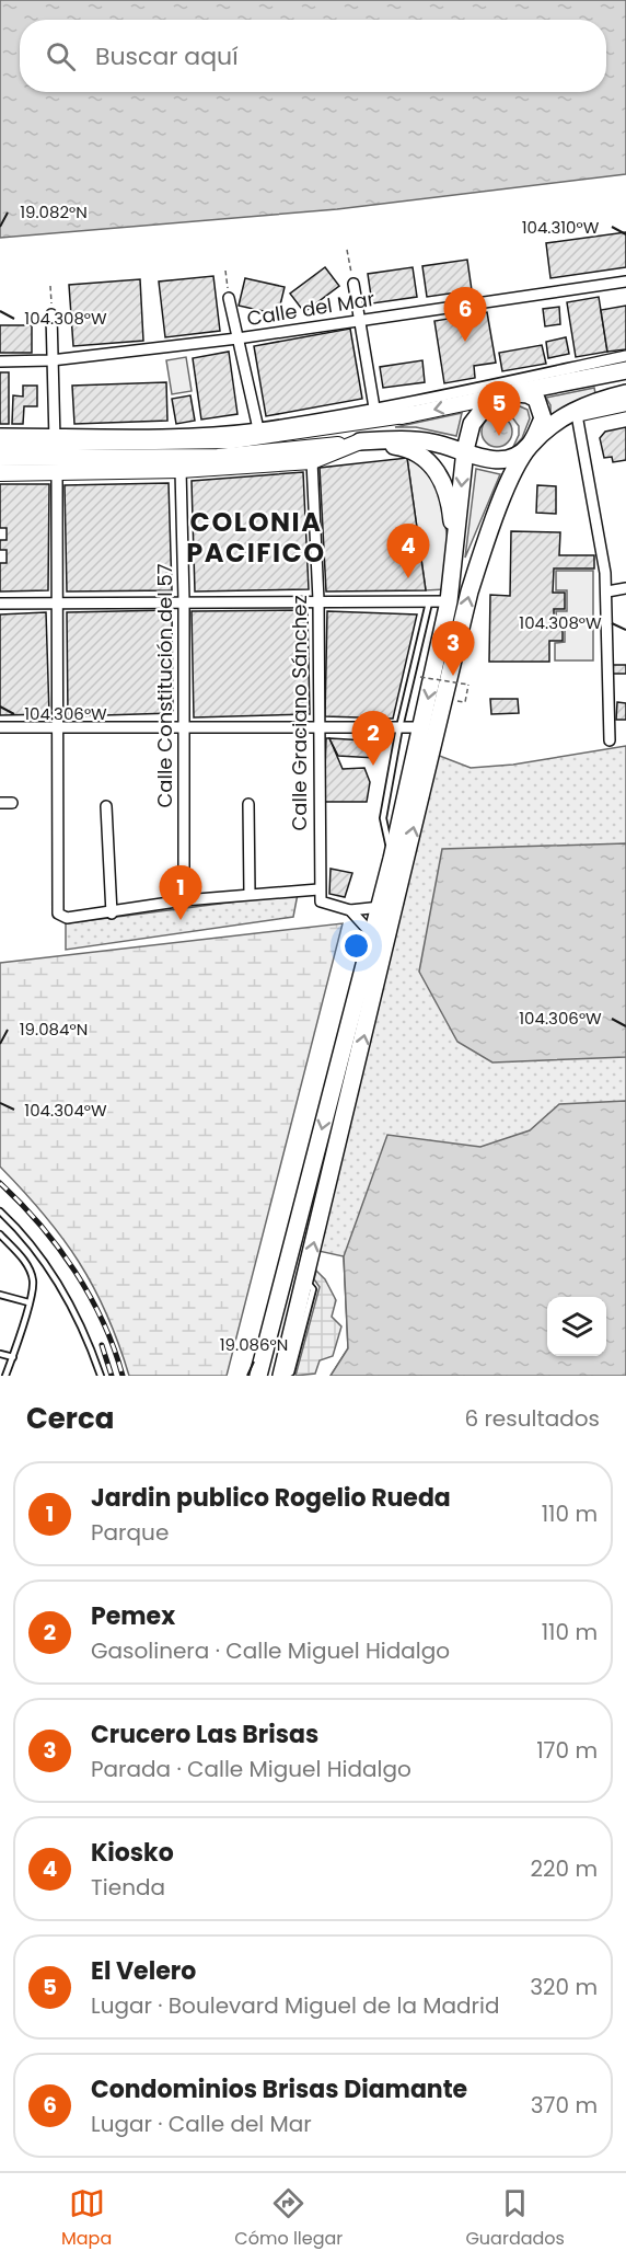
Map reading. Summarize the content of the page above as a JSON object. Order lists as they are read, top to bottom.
{
  "streets": {
    "street": ["Calle del Mar", "Calle Constitución del 57", "Calle Graciano Sánchez"]
  },
  "districts": ["COLONIA PACIFICO"],
  "page": {
    "search": "Buscar aquí",
    "pins": [
      "6",
      "5",
      "4",
      "3",
      "2",
      "1"
    ],
    "heading": ["Cerca", "6 resultados"],
    "list": [
      {
        "mark": "1",
        "name": "Jardin publico Rogelio Rueda",
        "note": "Parque",
        "value": "110 m"
      },
      {
        "mark": "2",
        "name": "Pemex",
        "note": "Gasolinera · Calle Miguel Hidalgo",
        "value": "110 m"
      },
      {
        "mark": "3",
        "name": "Crucero Las Brisas",
        "note": "Parada · Calle Miguel Hidalgo",
        "value": "170 m"
      },
      {
        "mark": "4",
        "name": "Kiosko",
        "note": "Tienda",
        "value": "220 m"
      },
      {
        "mark": "5",
        "name": "El Velero",
        "note": "Lugar · Boulevard Miguel de la Madrid",
        "value": "320 m"
      },
      {
        "mark": "6",
        "name": "Condominios Brisas Diamante",
        "note": "Lugar · Calle del Mar",
        "value": "370 m"
      }
    ],
    "nav": ["Mapa", "Cómo llegar", "Guardados"]
  },
  "coordinates": [
    "19.082°N",
    "104.310°W",
    "104.308°W",
    "104.306°W",
    "19.084°N",
    "104.304°W",
    "19.086°N"
  ]
}
